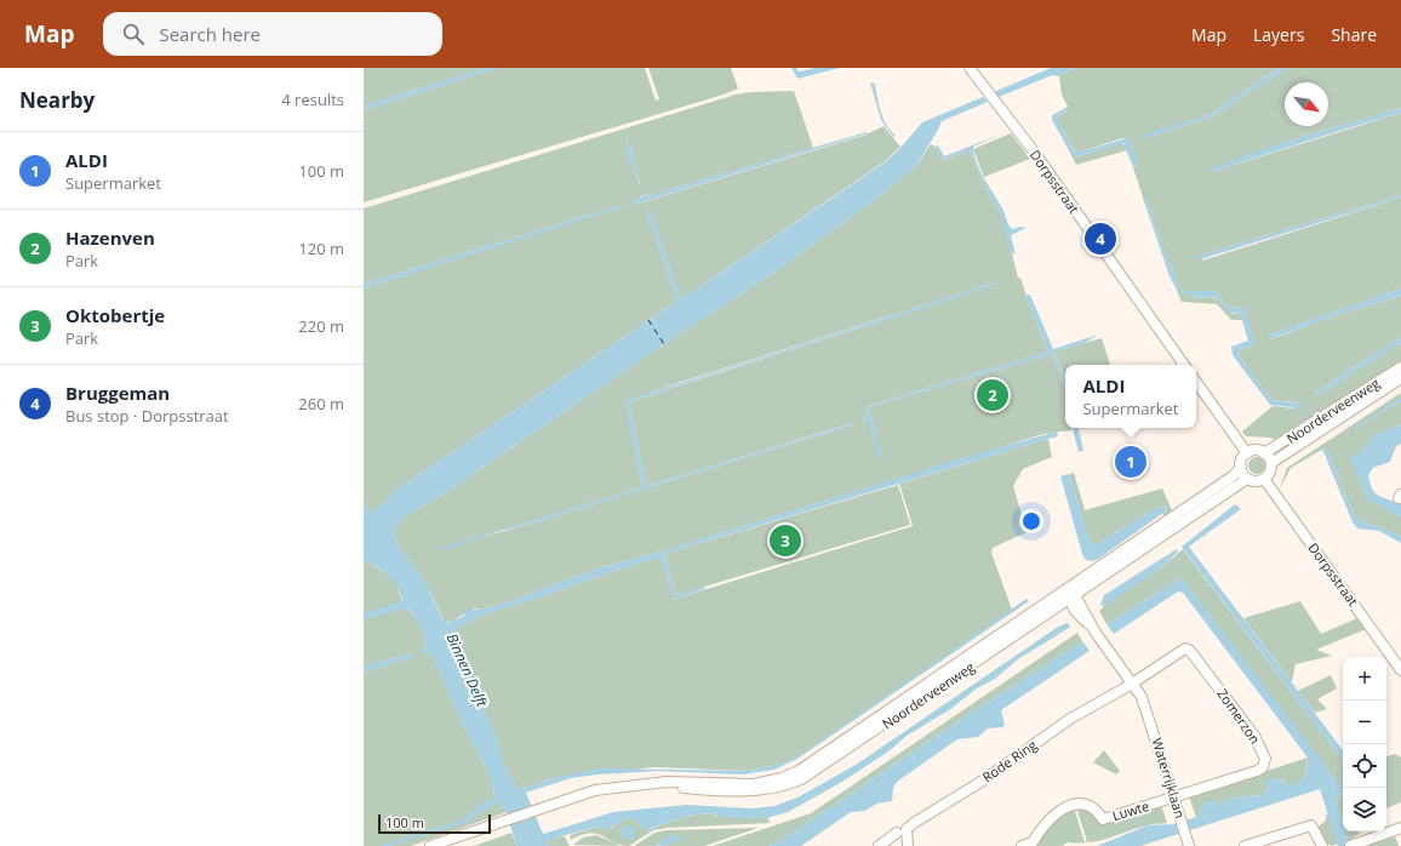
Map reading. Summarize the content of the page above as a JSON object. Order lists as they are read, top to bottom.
{
  "streets": {
    "street": [
      "Dorpsstraat",
      "Noorderveenweg",
      "Zomerzon",
      "Rode Ring",
      "Waterrijklaan",
      "Luwte"
    ]
  },
  "crossings": [
    ["Dorpsstraat", "Noorderveenweg"],
    ["Noorderveenweg", "Waterrijklaan"],
    ["Zomerzon", "Rode Ring"],
    ["Zomerzon", "Waterrijklaan"],
    ["Zomerzon", "Luwte"],
    ["Rode Ring", "Waterrijklaan"],
    ["Waterrijklaan", "Luwte"]
  ],
  "water": ["Binnen Delft"],
  "scale_bar": "100 m",
  "north": "bottom right",
  "page": {
    "header": "Map",
    "search": "Search here",
    "nav": ["Map", "Layers", "Share"],
    "heading": ["Nearby", "4 results"],
    "list": [
      {
        "mark": "1",
        "name": "ALDI",
        "note": "Supermarket",
        "value": "100 m"
      },
      {
        "mark": "2",
        "name": "Hazenven",
        "note": "Park",
        "value": "120 m"
      },
      {
        "mark": "3",
        "name": "Oktobertje",
        "note": "Park",
        "value": "220 m"
      },
      {
        "mark": "4",
        "name": "Bruggeman",
        "note": "Bus stop · Dorpsstraat",
        "value": "260 m"
      }
    ],
    "pins": [
      "4",
      "2",
      "1",
      "3"
    ],
    "popup": ["ALDI", "Supermarket"],
    "map_buttons": ["+", "−"],
    "scale": "100 m"
  }
}
